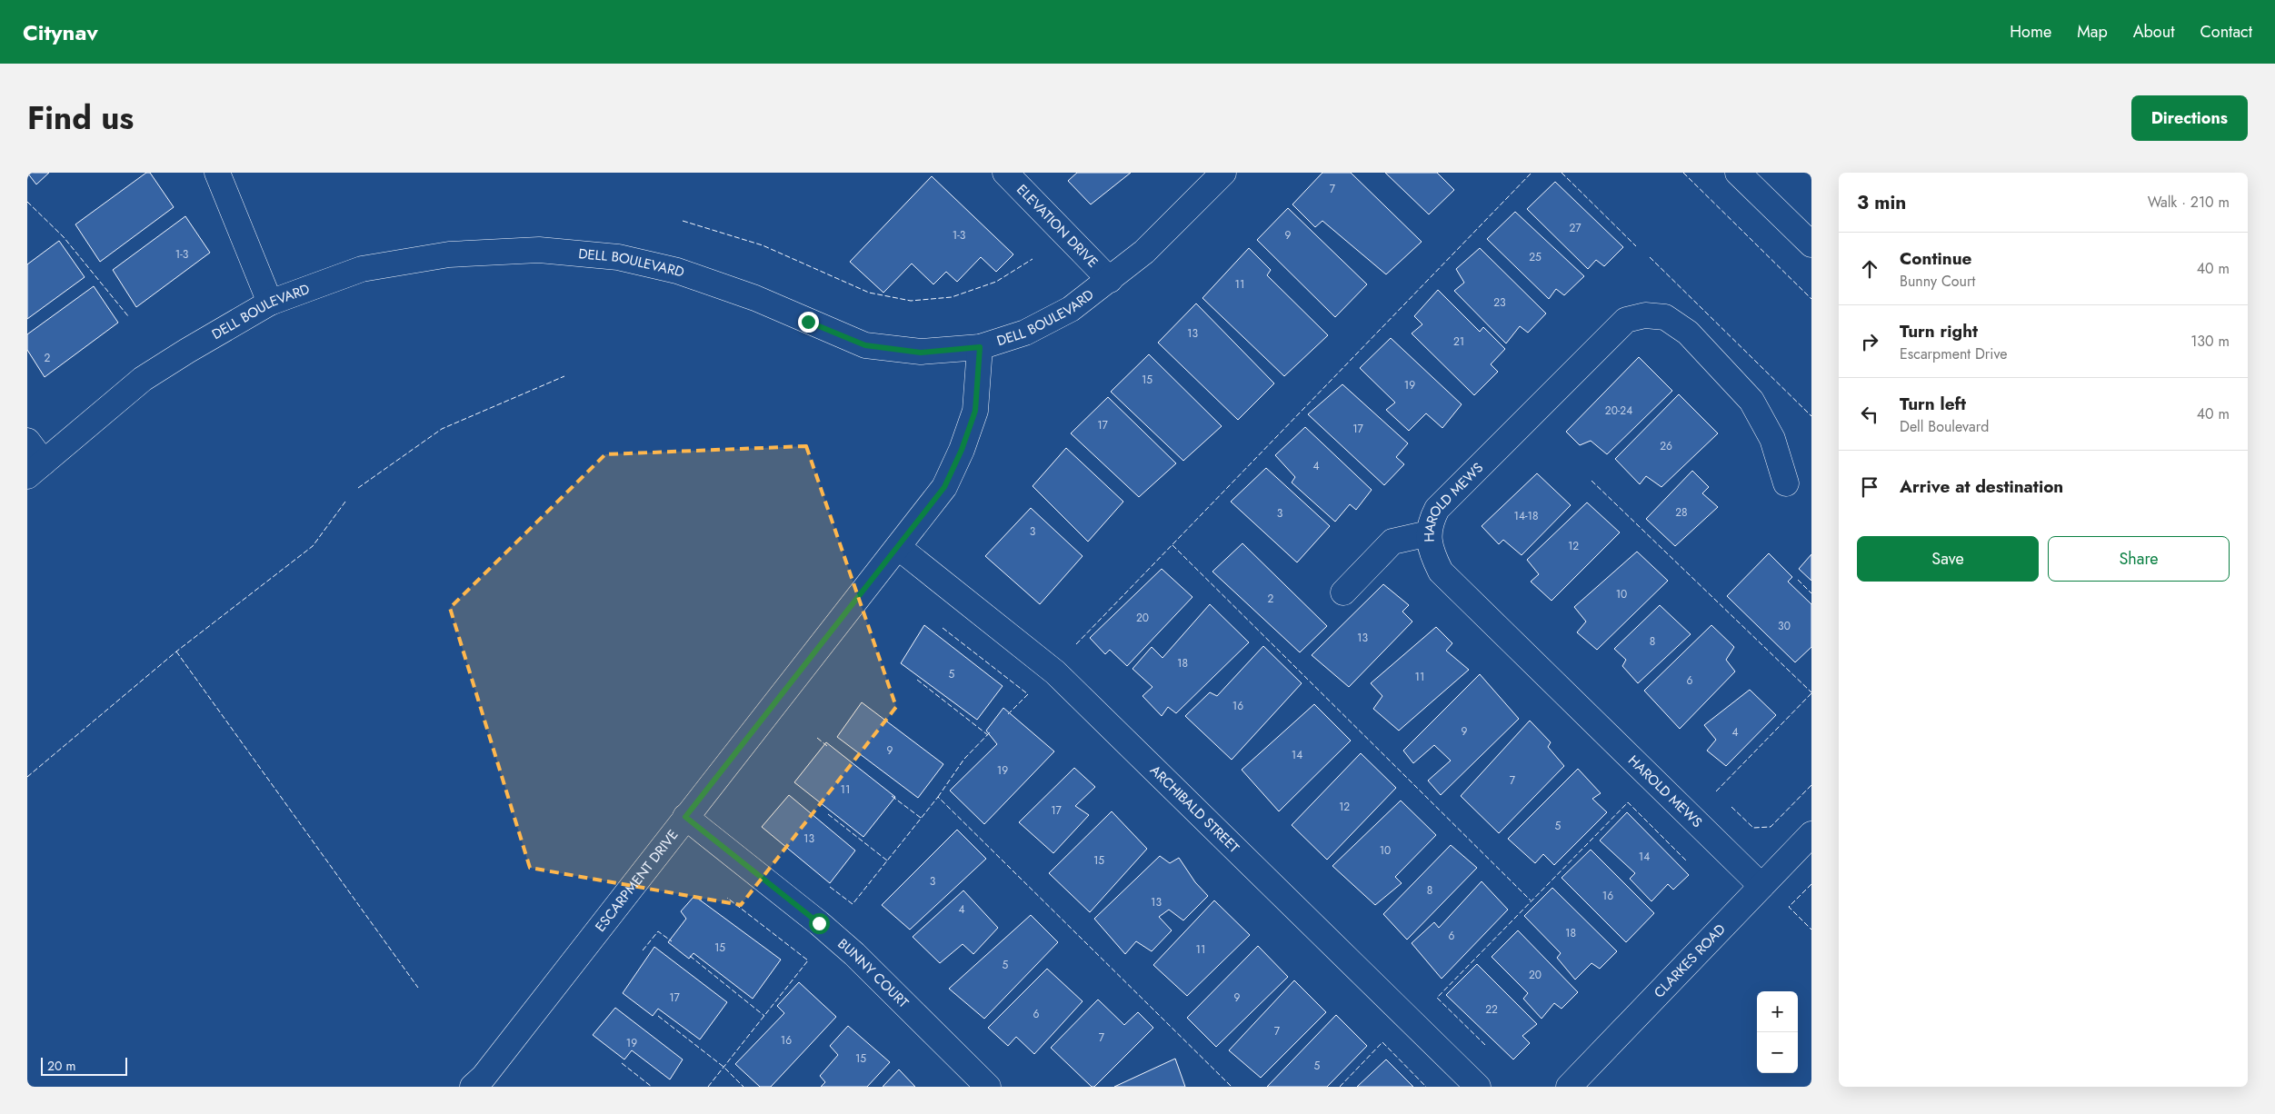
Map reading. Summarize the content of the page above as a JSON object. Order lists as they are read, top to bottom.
{
  "streets": {
    "street": [
      "ELEVATION DRIVE",
      "DELL BOULEVARD",
      "HAROLD MEWS",
      "ARCHIBALD STREET",
      "ESCARPMENT DRIVE",
      "CLARKES ROAD",
      "BUNNY COURT"
    ]
  },
  "crossings": [
    ["ELEVATION DRIVE", "DELL BOULEVARD"],
    ["DELL BOULEVARD", "ESCARPMENT DRIVE"],
    ["HAROLD MEWS", "CLARKES ROAD"],
    ["ARCHIBALD STREET", "ESCARPMENT DRIVE"],
    ["ESCARPMENT DRIVE", "BUNNY COURT"]
  ],
  "house_numbers": [
    "7",
    "27",
    "1-3",
    "9",
    "1-3",
    "25",
    "11",
    "23",
    "13",
    "21",
    "2",
    "15",
    "19",
    "20-24",
    "17",
    "17",
    "26",
    "4",
    "28",
    "3",
    "14-18",
    "3",
    "12",
    "10",
    "2",
    "20",
    "30",
    "13",
    "8",
    "18",
    "5",
    "11",
    "6",
    "16",
    "9",
    "4",
    "9",
    "14",
    "19",
    "7",
    "11",
    "12",
    "17",
    "5",
    "13",
    "10",
    "14",
    "15",
    "3",
    "8",
    "16",
    "13",
    "4",
    "18",
    "6",
    "15",
    "11",
    "5",
    "20",
    "17",
    "9",
    "22",
    "6",
    "7",
    "7",
    "16",
    "19",
    "15",
    "5"
  ],
  "scale_bar": "20 m",
  "page": {
    "header": "Citynav",
    "nav": [
      "Home",
      "Map",
      "About",
      "Contact"
    ],
    "title": "Find us",
    "buttons": [
      "Directions",
      ["Save", "Share"]
    ],
    "heading": ["3 min", "Walk · 210 m"],
    "list": [
      ["Continue", "Bunny Court", "40 m"],
      ["Turn right", "Escarpment Drive", "130 m"],
      ["Turn left", "Dell Boulevard", "40 m"],
      "Arrive at destination"
    ],
    "map_buttons": ["+", "−"],
    "scale": "20 m"
  }
}
